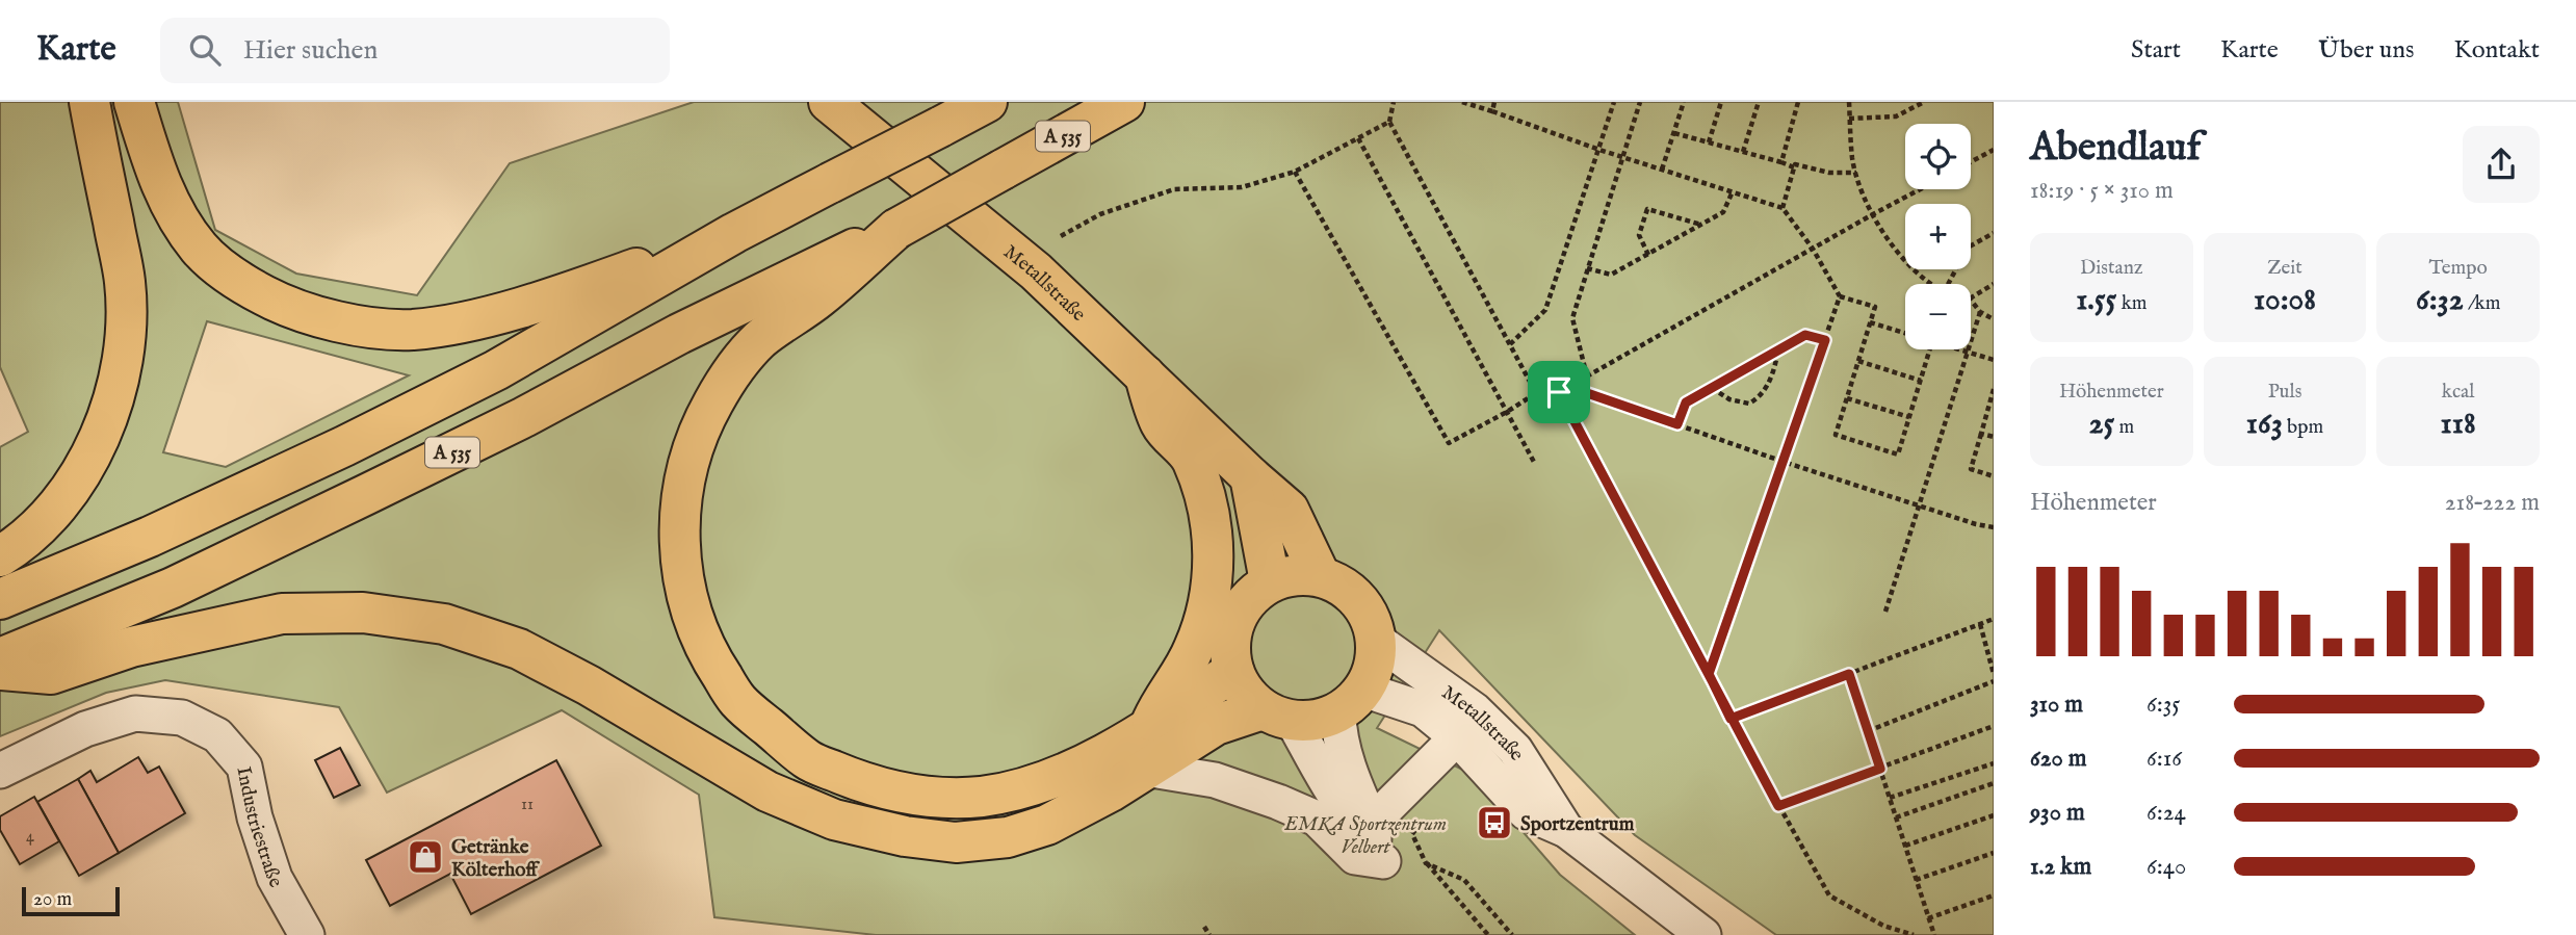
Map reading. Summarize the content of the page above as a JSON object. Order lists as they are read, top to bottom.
{
  "streets": {
    "main road": ["A 535", "Metallstraße"],
    "street": ["Industriestraße"]
  },
  "parks": ["EMKA Sportzentrum Velbert"],
  "places": {
    "bus stop": ["Sportzentrum"],
    "shop": ["Getränke Költerhoff"]
  },
  "house_numbers": ["11", "4"],
  "scale_bar": "20 m",
  "page": {
    "header": "Karte",
    "search": "Hier suchen",
    "nav": [
      "Start",
      "Karte",
      "Über uns",
      "Kontakt"
    ],
    "heading": ["Abendlauf", "18:19 · 5 × 310 m"],
    "map_buttons": ["+", "−"],
    "stats": [
      ["Distanz", "1.55 km"],
      ["Zeit", "10:08"],
      ["Tempo", "6:32 /km"],
      ["Höhenmeter", "25 m"],
      ["Puls", "163 bpm"],
      ["kcal", "118"]
    ],
    "chart": ["Höhenmeter", "218–222 m"],
    "list": [
      {
        "name": "310 m",
        "note": "6:35"
      },
      {
        "name": "620 m",
        "note": "6:16"
      },
      {
        "name": "930 m",
        "note": "6:24"
      },
      {
        "name": "1.2 km",
        "note": "6:40"
      }
    ],
    "scale": "20 m"
  }
}
